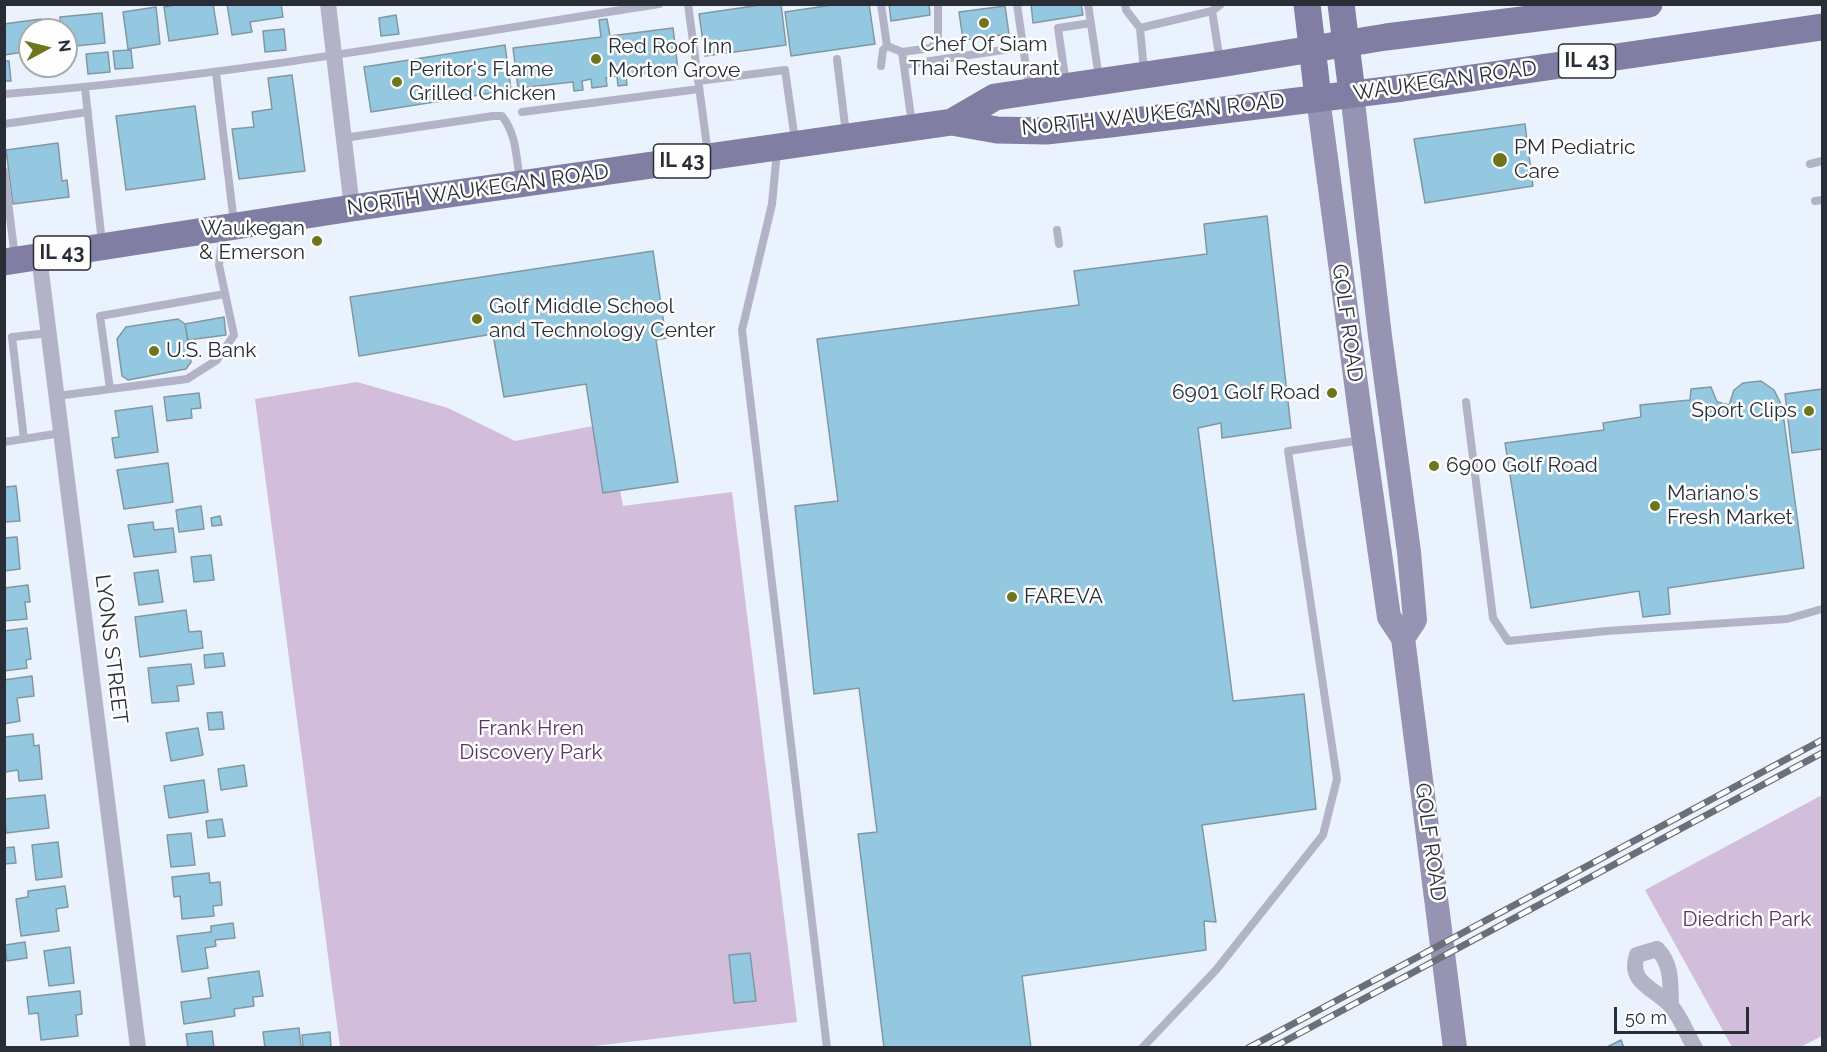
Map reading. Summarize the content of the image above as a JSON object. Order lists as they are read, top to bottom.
{
  "streets": {
    "main road": [
      "IL 43",
      "WAUKEGAN ROAD",
      "NORTH WAUKEGAN ROAD",
      "GOLF ROAD"
    ],
    "street": ["LYONS STREET"]
  },
  "crossings": [
    ["IL 43", "NORTH WAUKEGAN ROAD"],
    ["IL 43", "GOLF ROAD"],
    ["WAUKEGAN ROAD", "NORTH WAUKEGAN ROAD"],
    ["WAUKEGAN ROAD", "GOLF ROAD"],
    ["NORTH WAUKEGAN ROAD", "GOLF ROAD"],
    ["NORTH WAUKEGAN ROAD", "LYONS STREET"]
  ],
  "parks": ["Frank Hren Discovery Park", "Diedrich Park"],
  "places": [
    "Chef Of Siam Thai Restaurant",
    "Red Roof Inn Morton Grove",
    "Peritor's Flame Grilled Chicken",
    "PM Pediatric Care",
    "Waukegan & Emerson",
    "Golf Middle School and Technology Center",
    "U.S. Bank",
    "6901 Golf Road",
    "Sport Clips",
    "6900 Golf Road",
    "Mariano's Fresh Market",
    "FAREVA"
  ],
  "scale_bar": "50 m",
  "north": "right"
}
